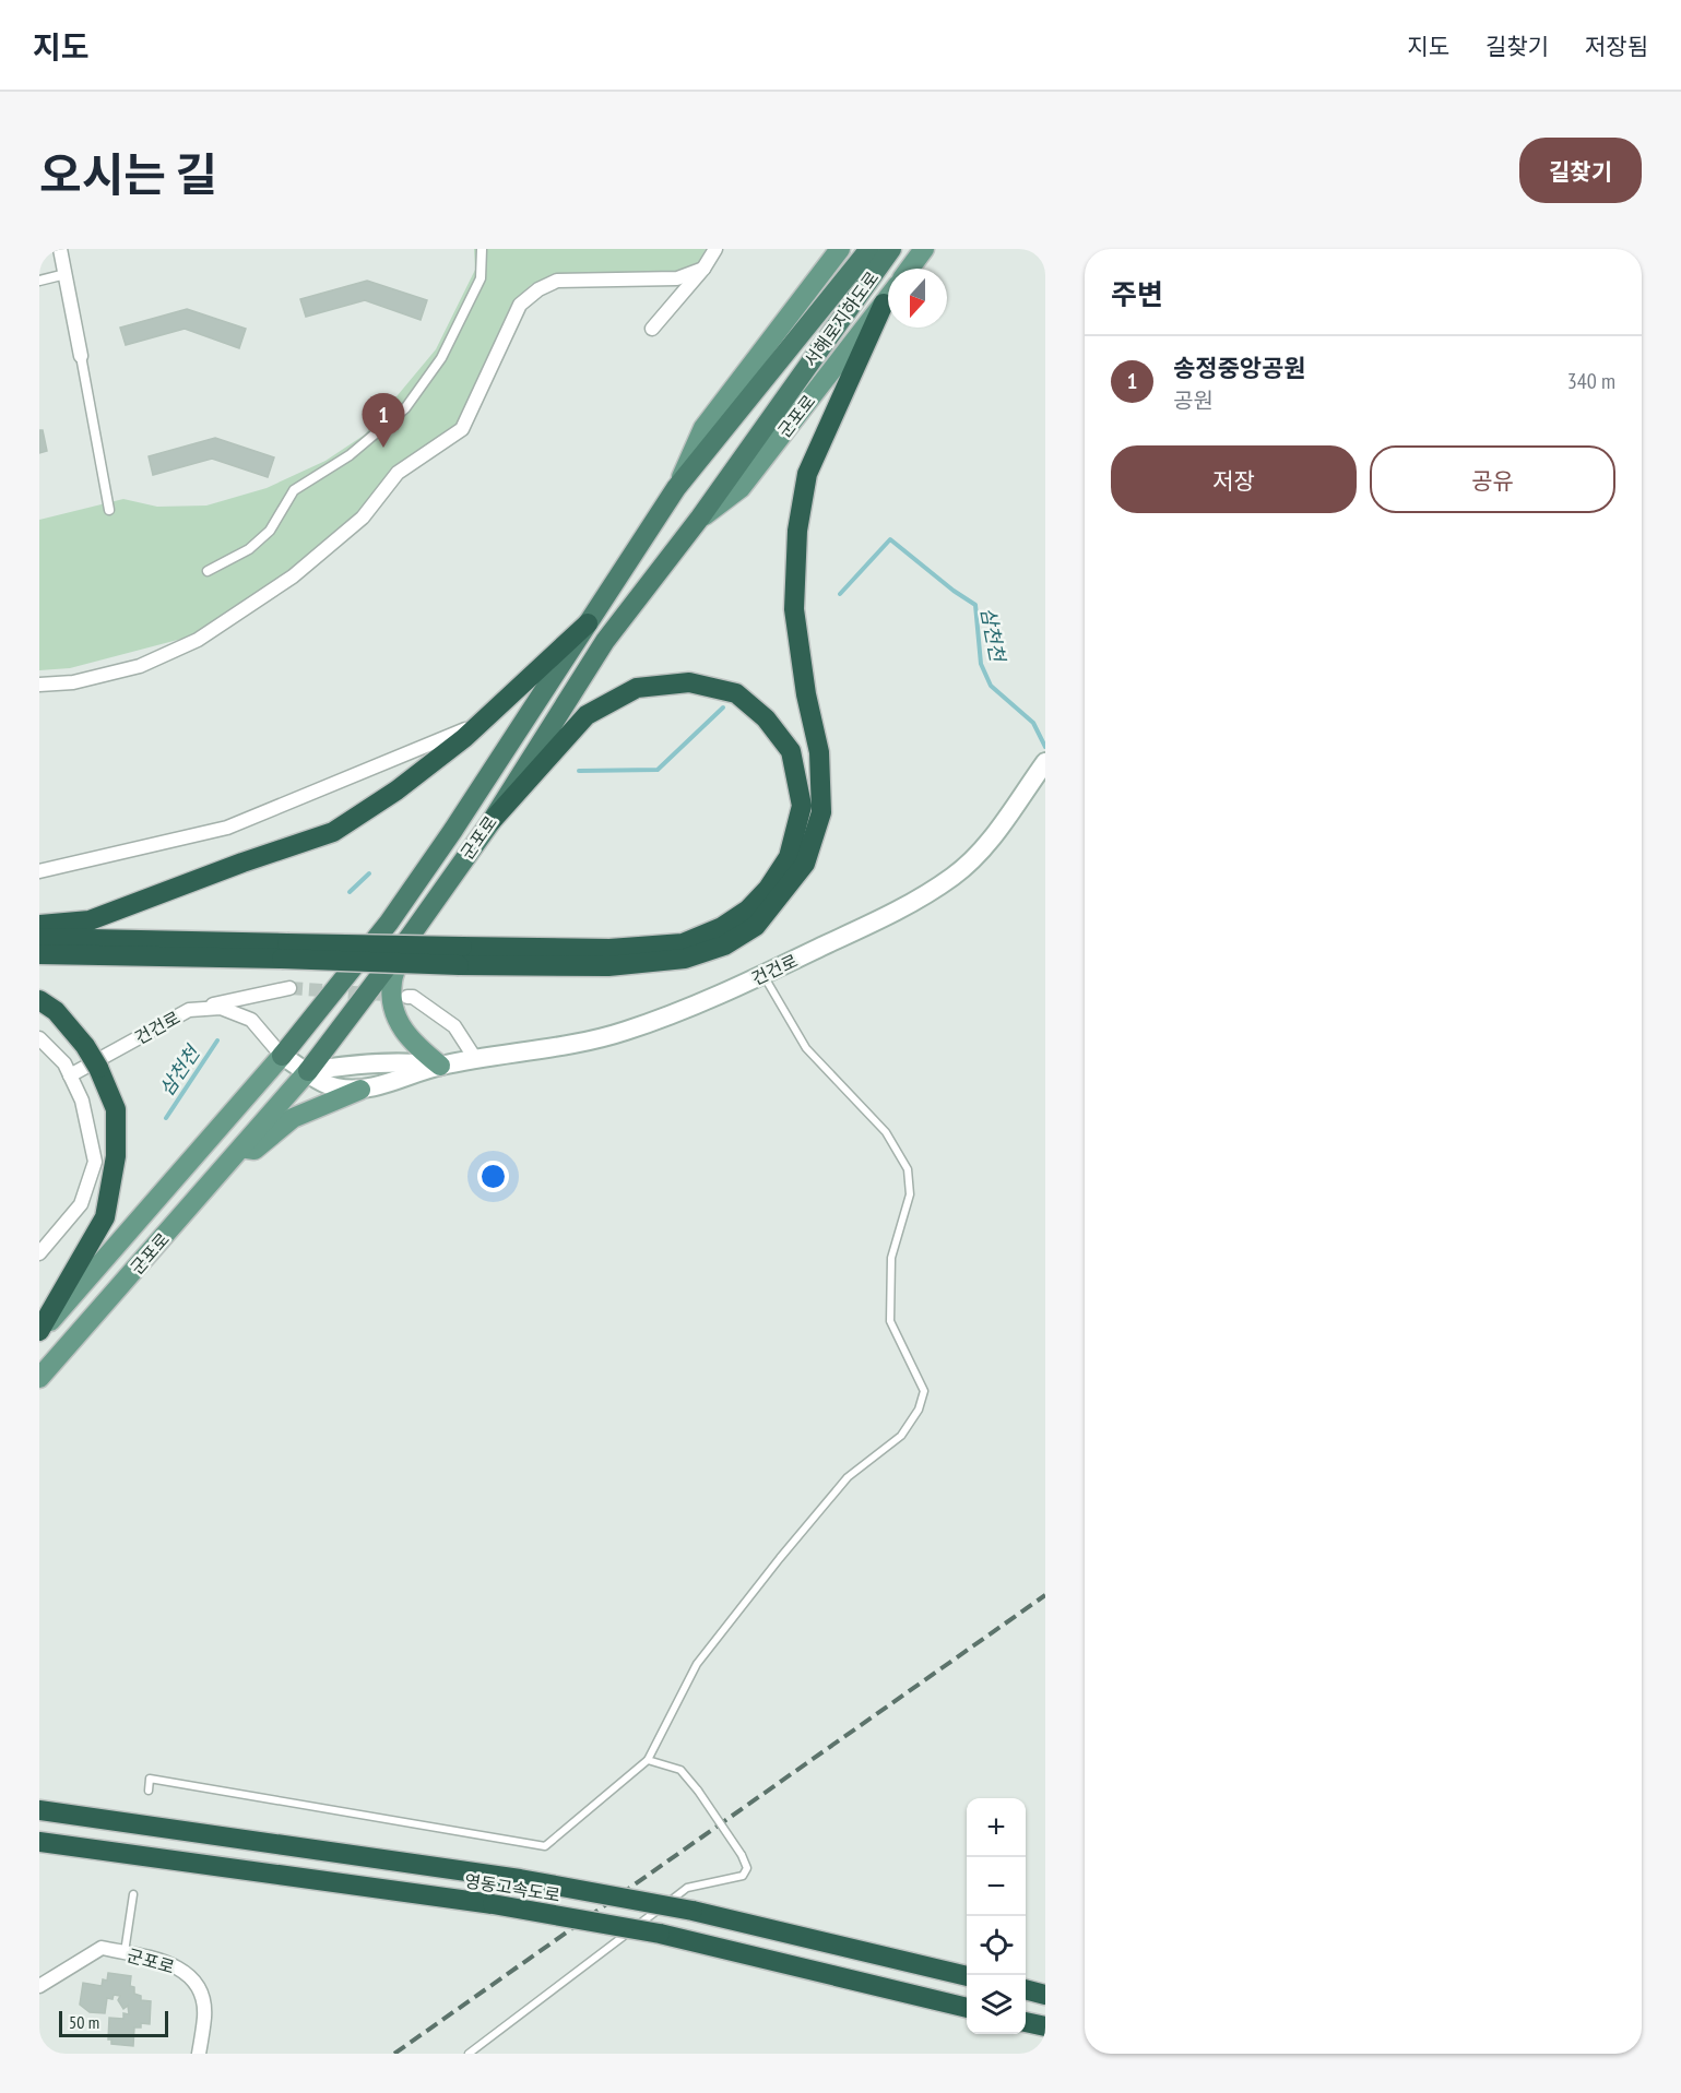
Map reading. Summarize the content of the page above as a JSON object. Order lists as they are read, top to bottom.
{
  "streets": {
    "highway": ["서해로지하도로", "군포로", "영동고속도로"],
    "main road": ["건건로"]
  },
  "crossings": [
    ["서해로지하도로", "군포로"],
    ["군포로", "건건로"]
  ],
  "water": ["삼천천"],
  "scale_bar": "50 m",
  "north": "bottom",
  "page": {
    "header": "지도",
    "nav": ["지도", "길찾기", "저장됨"],
    "title": "오시는 길",
    "buttons": [
      "길찾기",
      ["저장", "공유"]
    ],
    "heading": "주변",
    "list": [
      {
        "mark": "1",
        "name": "송정중앙공원",
        "note": "공원",
        "value": "340 m"
      }
    ],
    "pins": "1",
    "map_buttons": ["+", "−"],
    "scale": "50 m"
  }
}
